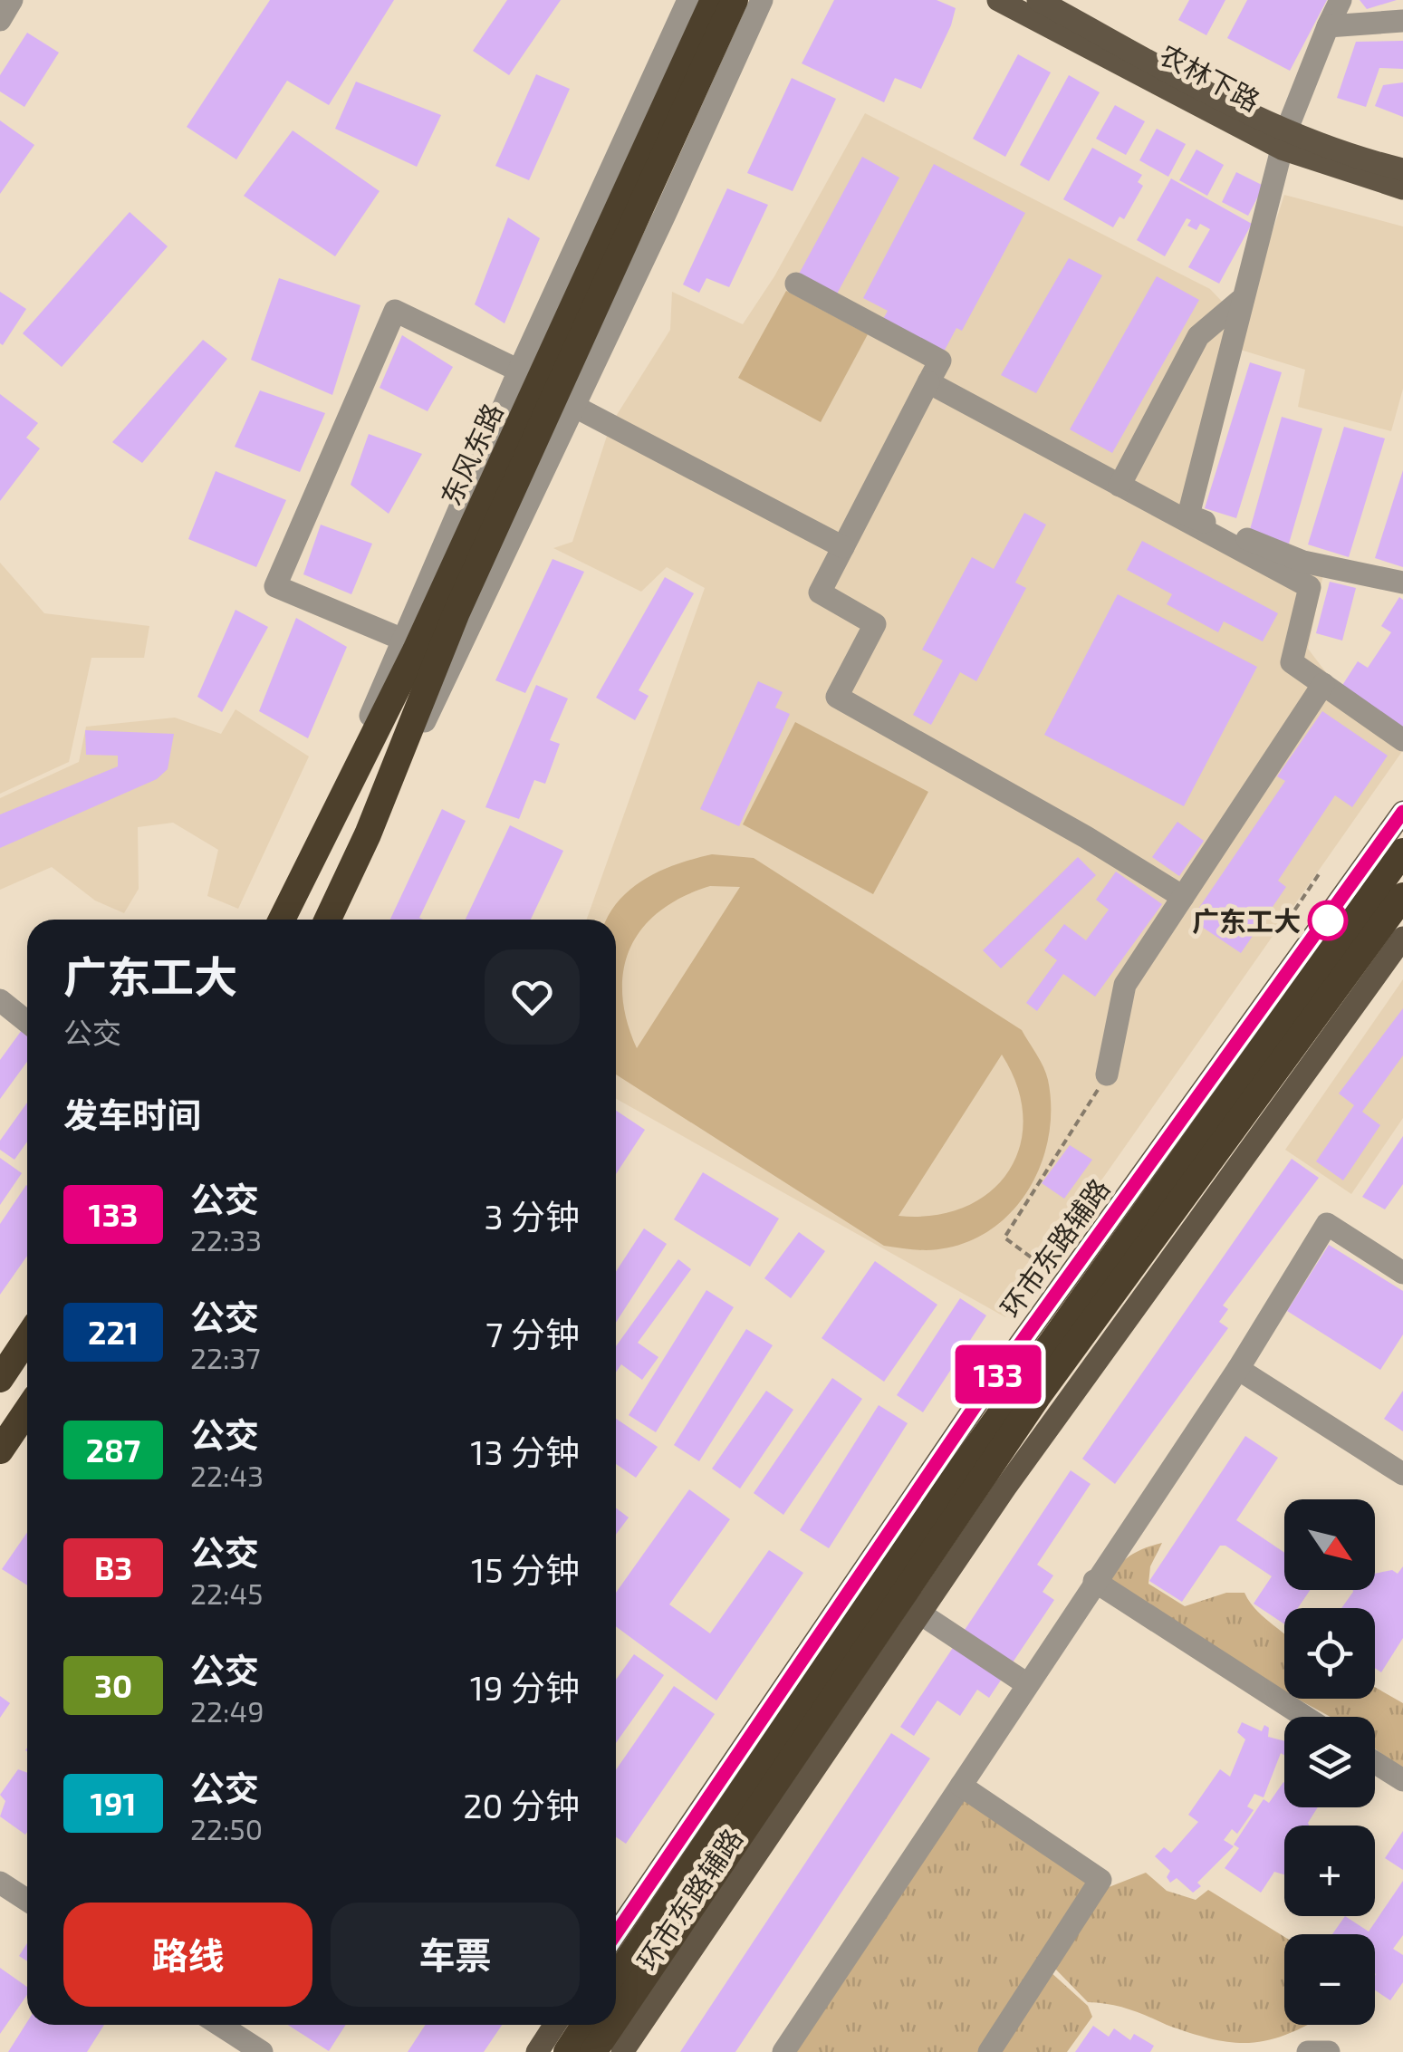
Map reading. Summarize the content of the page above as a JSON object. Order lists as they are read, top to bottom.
{
  "streets": {
    "highway": ["东风东路"],
    "main road": ["农林下路", "环市东路辅路"]
  },
  "places": ["广东工大"],
  "lines": ["bus line 133"],
  "north": "bottom right",
  "page": {
    "on_map": "133",
    "heading": [
      ["广东工大", "公交"],
      "发车时间"
    ],
    "list": [
      {
        "mark": "133",
        "name": "公交",
        "note": "22:33",
        "value": "3 分钟"
      },
      {
        "mark": "221",
        "name": "公交",
        "note": "22:37",
        "value": "7 分钟"
      },
      {
        "mark": "287",
        "name": "公交",
        "note": "22:43",
        "value": "13 分钟"
      },
      {
        "mark": "B3",
        "name": "公交",
        "note": "22:45",
        "value": "15 分钟"
      },
      {
        "mark": "30",
        "name": "公交",
        "note": "22:49",
        "value": "19 分钟"
      },
      {
        "mark": "191",
        "name": "公交",
        "note": "22:50",
        "value": "20 分钟"
      }
    ],
    "map_buttons": ["+", "−"],
    "buttons": ["路线", "车票"]
  }
}
